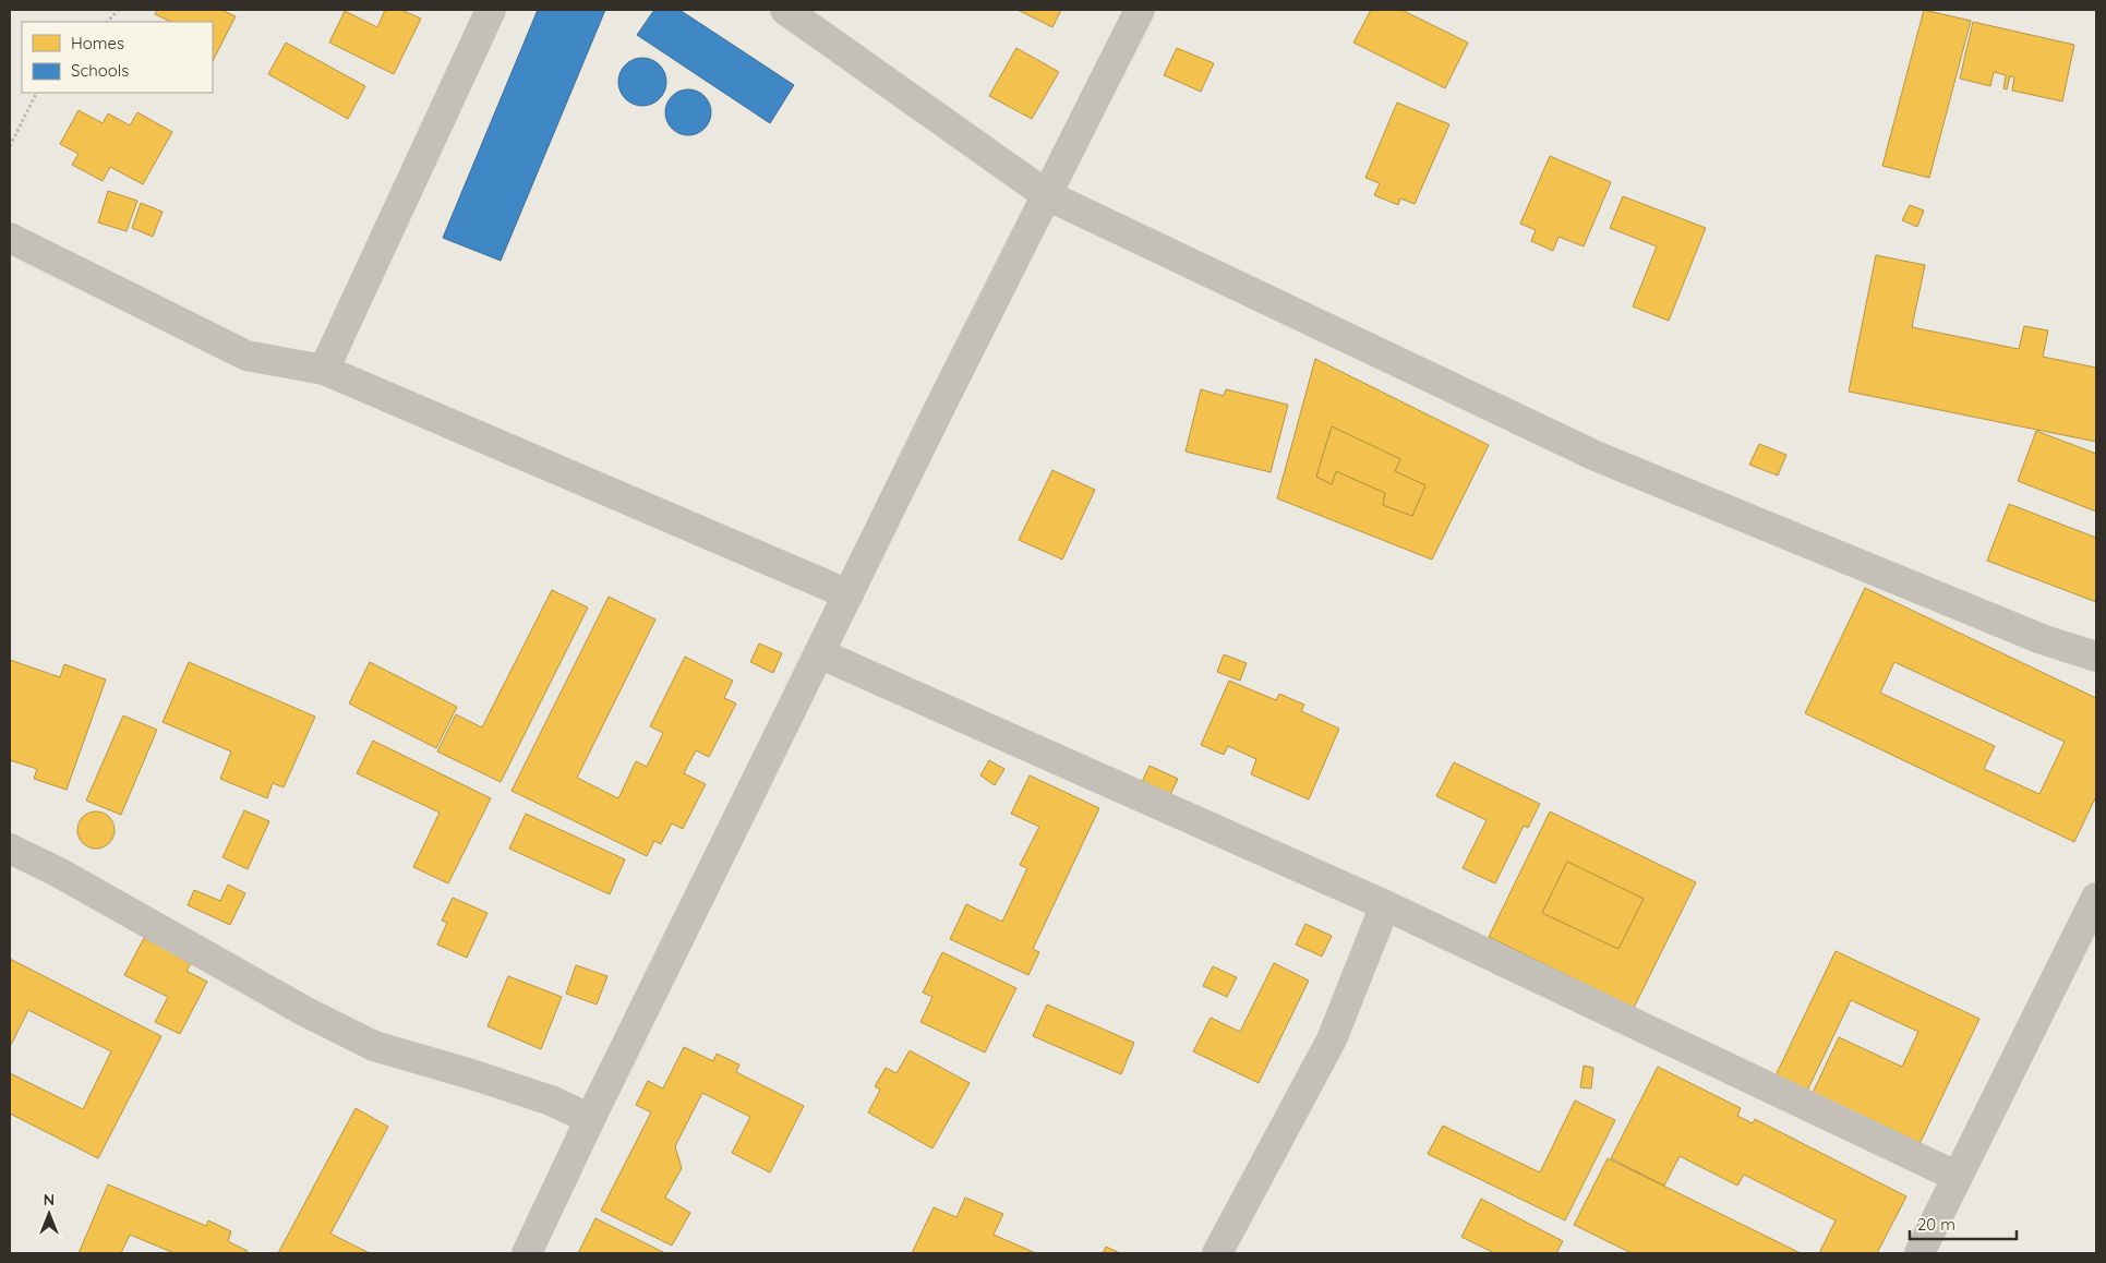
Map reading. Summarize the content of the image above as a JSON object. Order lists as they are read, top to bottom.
{
  "legend": ["Homes", "Schools"],
  "scale_bar": "20 m",
  "north": "top"
}
